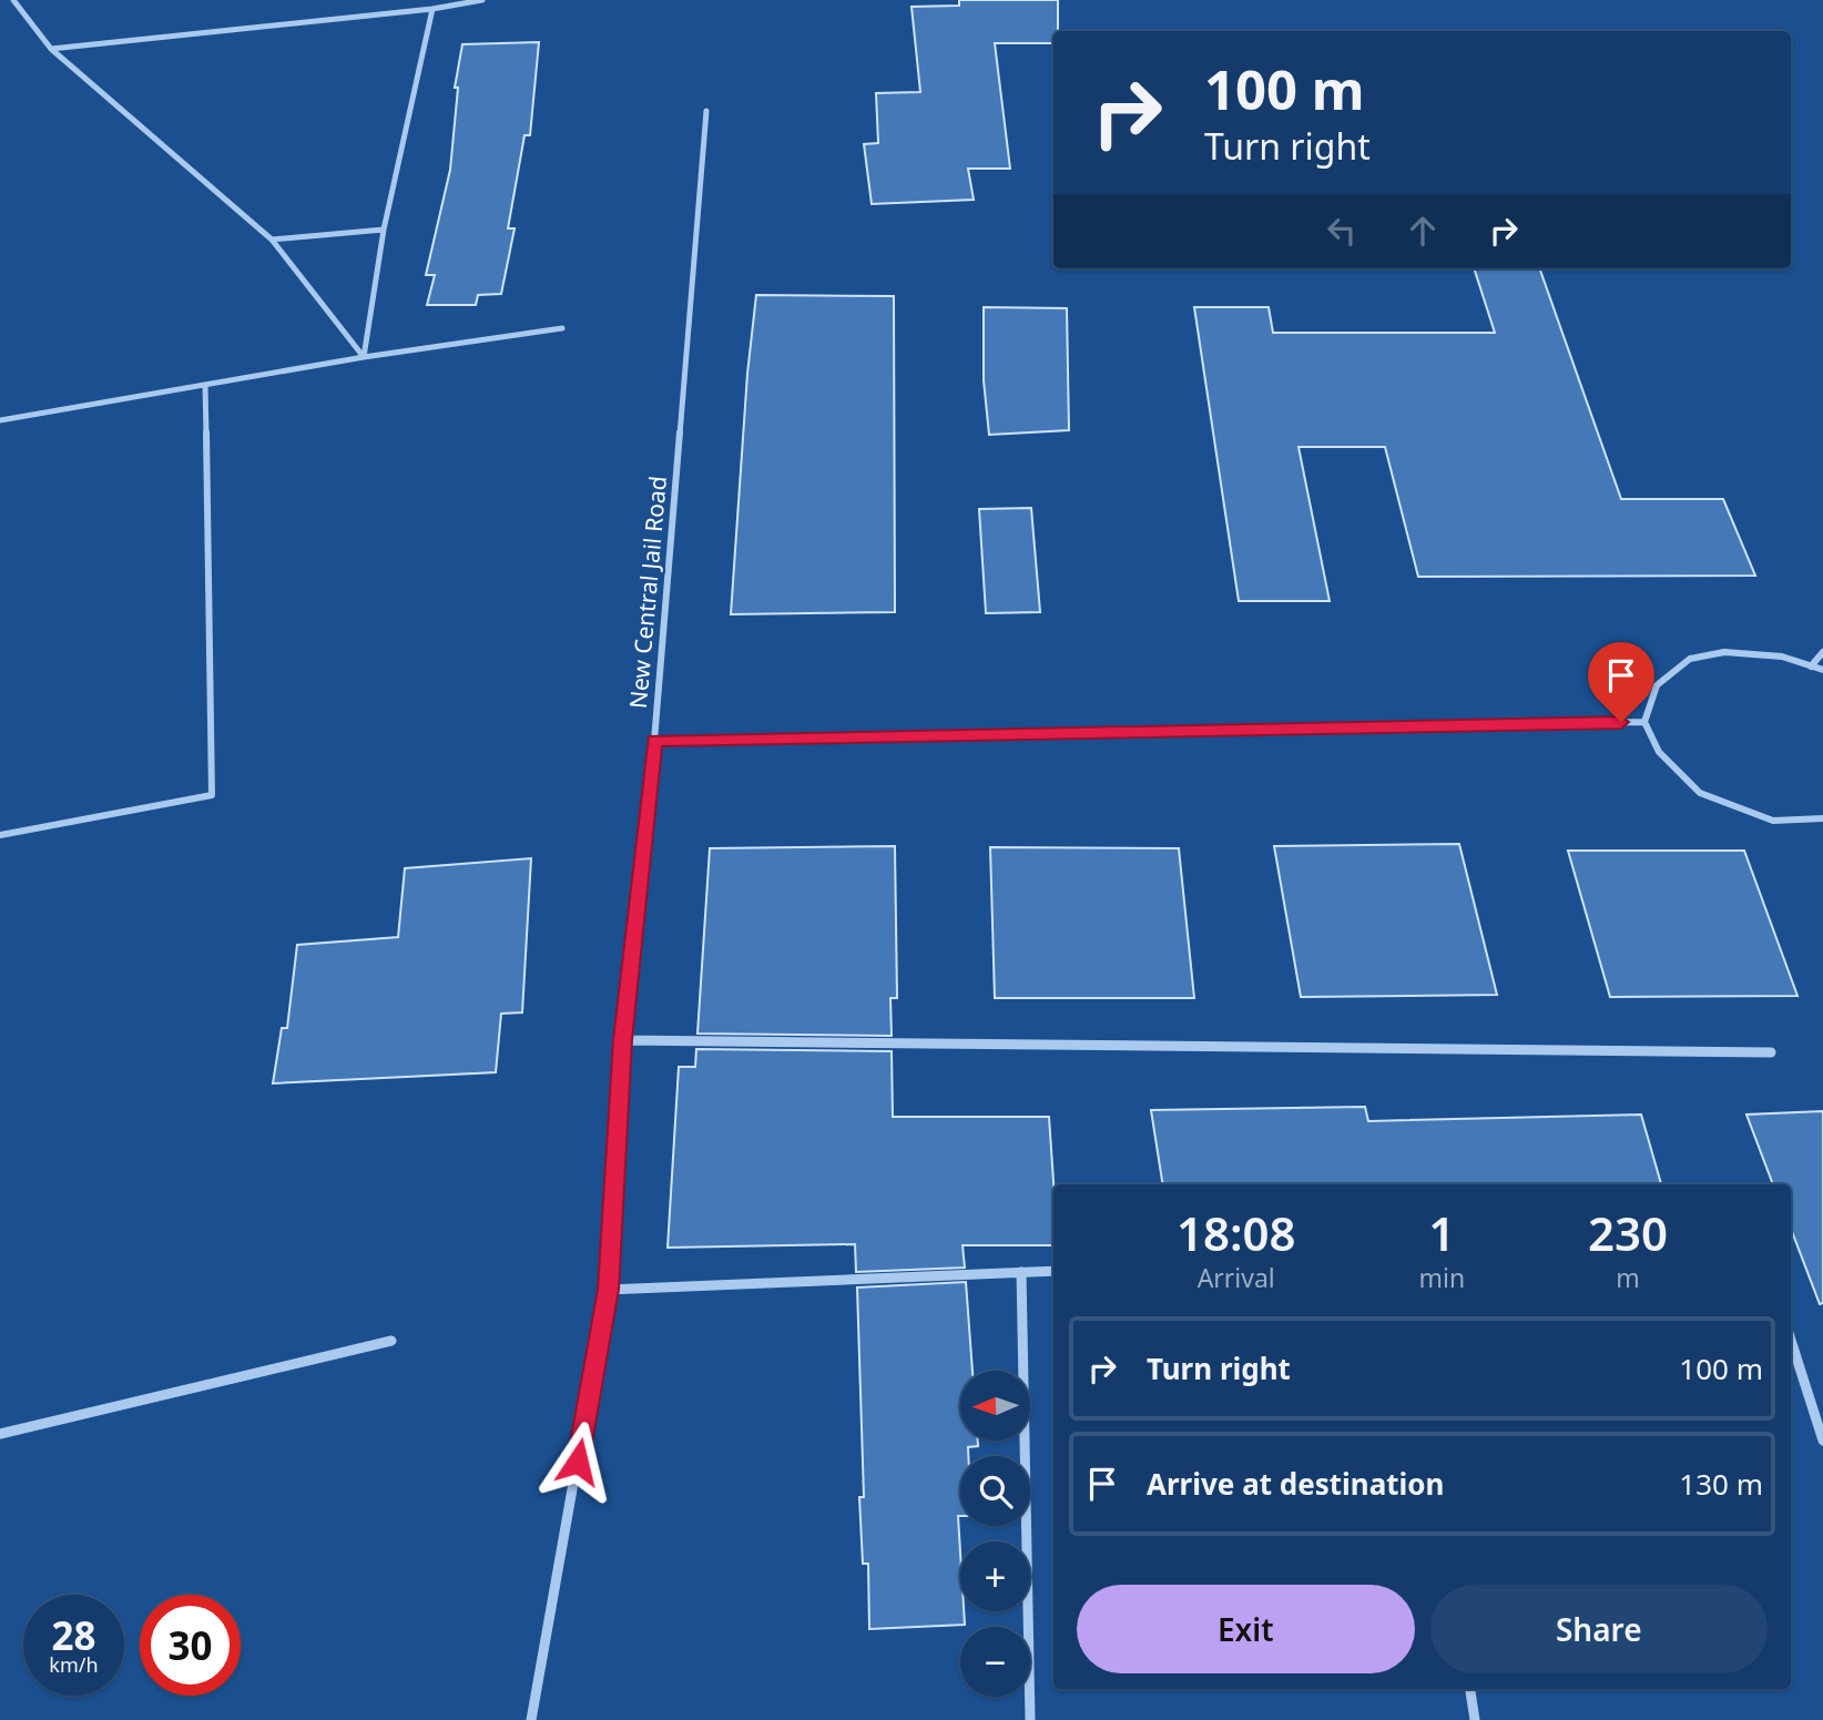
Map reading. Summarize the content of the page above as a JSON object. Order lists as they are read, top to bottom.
{
  "streets": {
    "street": ["New Central Jail Road"]
  },
  "north": "left",
  "page": {
    "turn": ["100 m", "Turn right"],
    "eta": [
      "18:08",
      "Arrival",
      "1",
      "min",
      "230",
      "m"
    ],
    "list": [
      {
        "name": "Turn right",
        "value": "100 m"
      },
      {
        "name": "Arrive at destination",
        "value": "130 m"
      }
    ],
    "map_buttons": ["+", "−"],
    "buttons": ["Exit", "Share"],
    "speed": "28 km/h",
    "limit": "30"
  }
}
